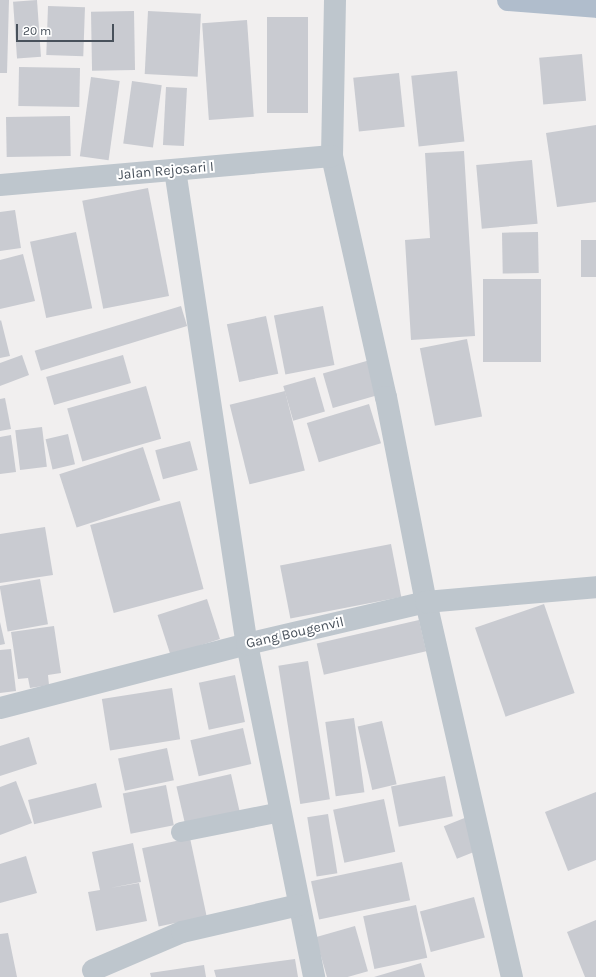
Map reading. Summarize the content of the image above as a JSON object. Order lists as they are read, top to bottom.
{
  "streets": {
    "street": ["Jalan Rejosari I", "Gang Bougenvil"]
  },
  "scale_bar": "20 m"
}
